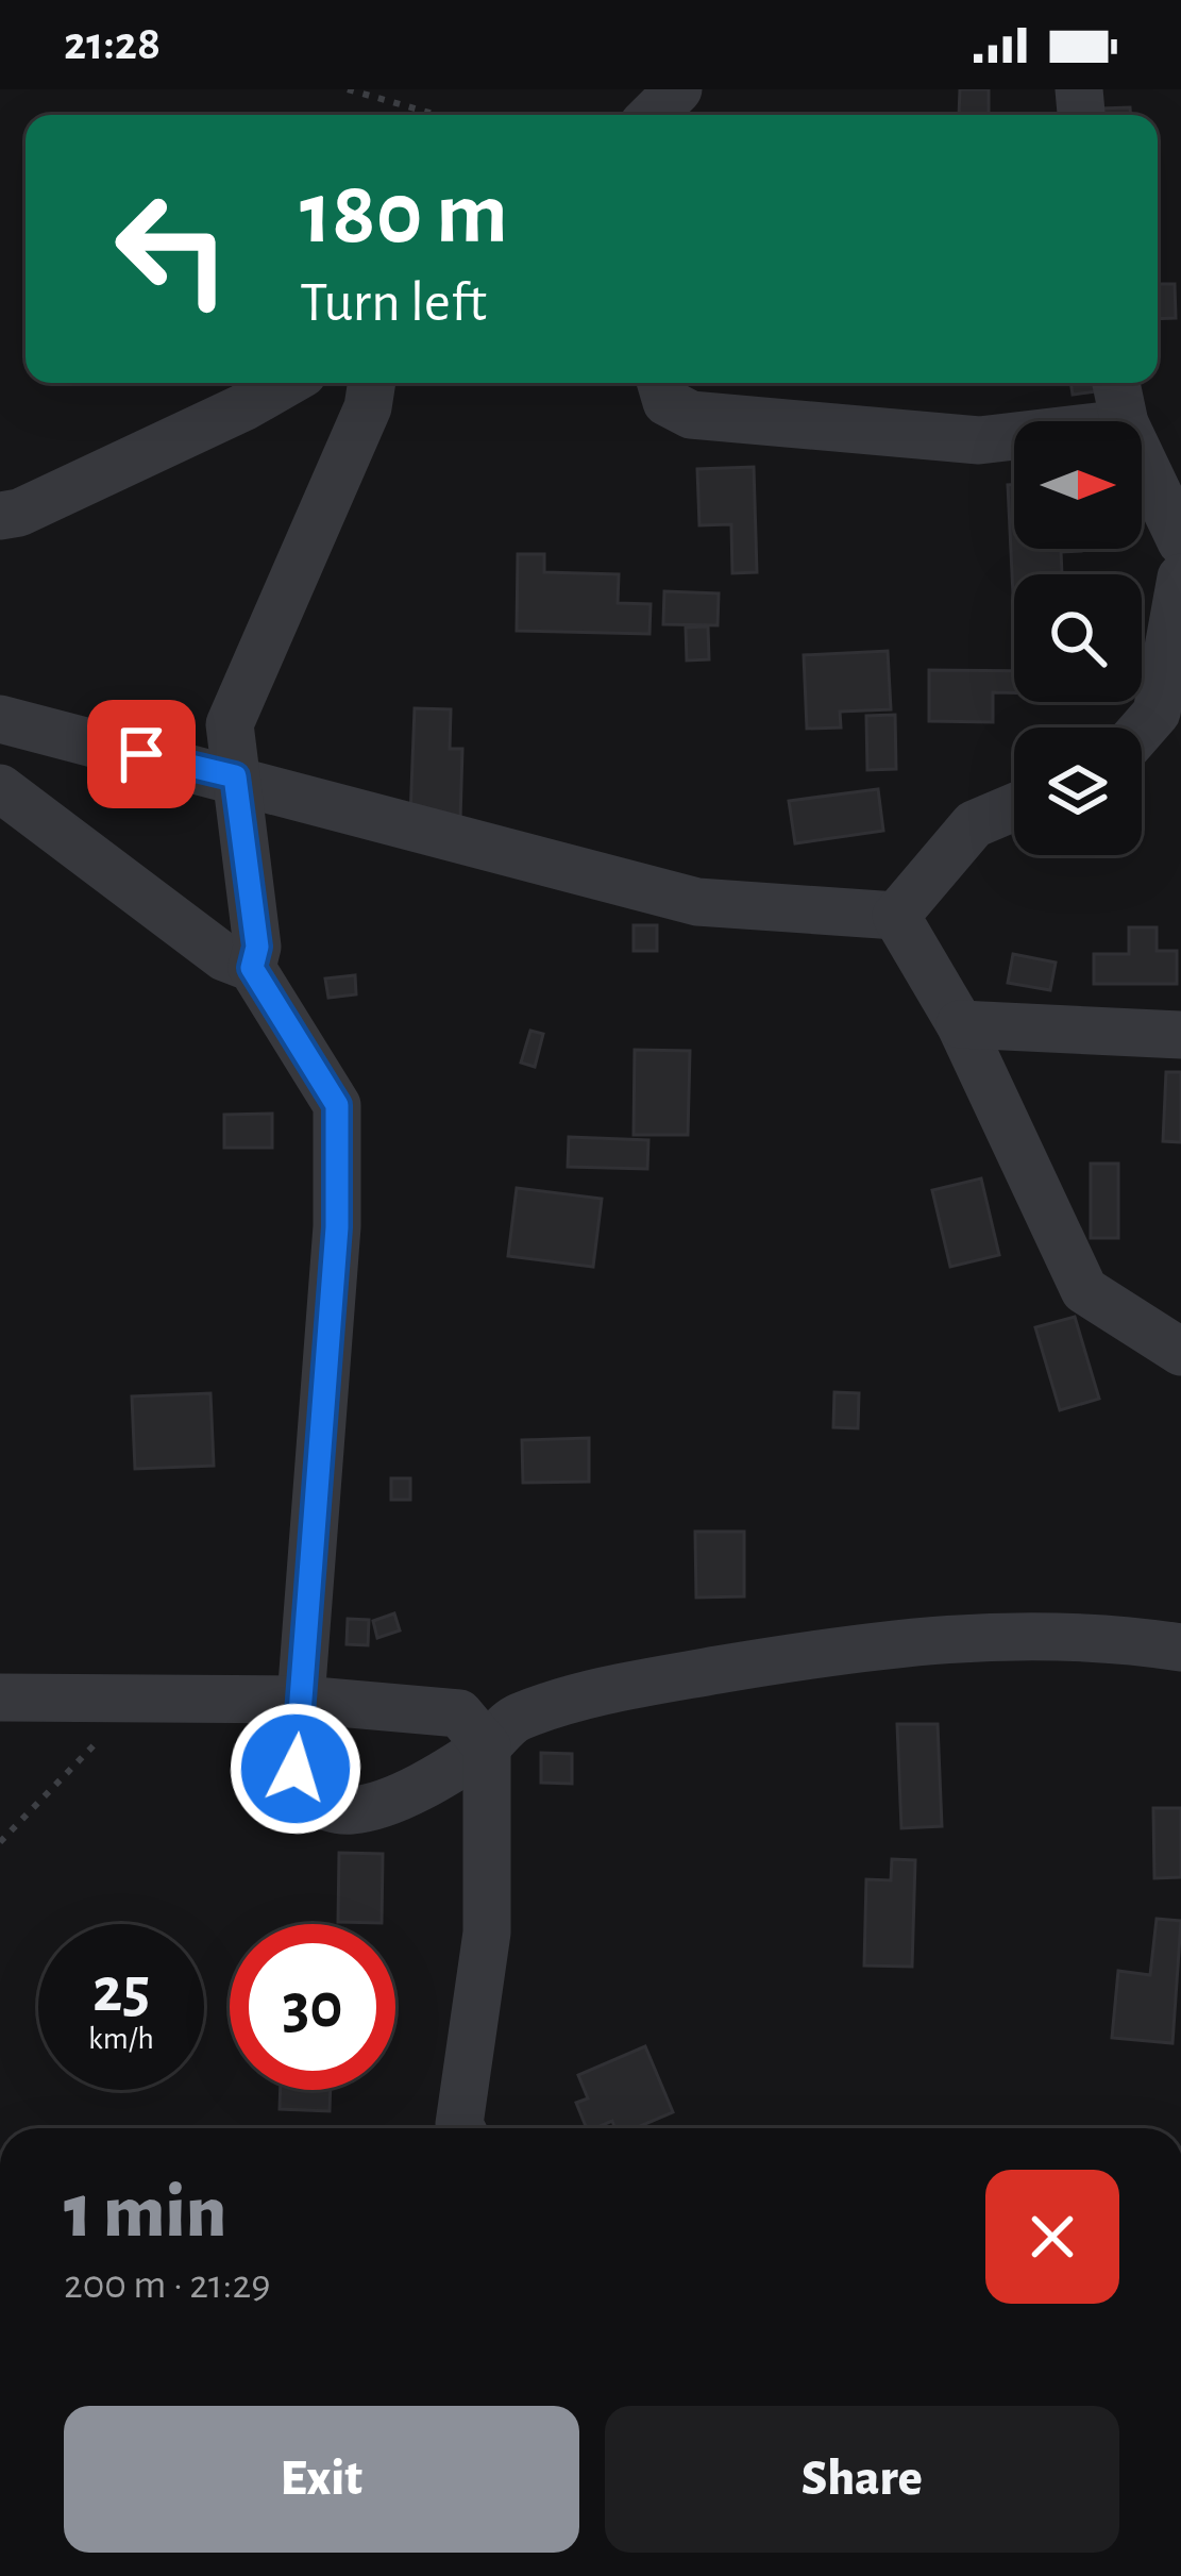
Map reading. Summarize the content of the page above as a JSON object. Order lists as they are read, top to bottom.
{
  "north": "right",
  "page": {
    "status": "21:28",
    "turn": ["180 m", "Turn left"],
    "speed": "25 km/h",
    "limit": "30",
    "heading": ["1 min", "200 m · 21:29"],
    "buttons": ["Exit", "Share"]
  }
}
